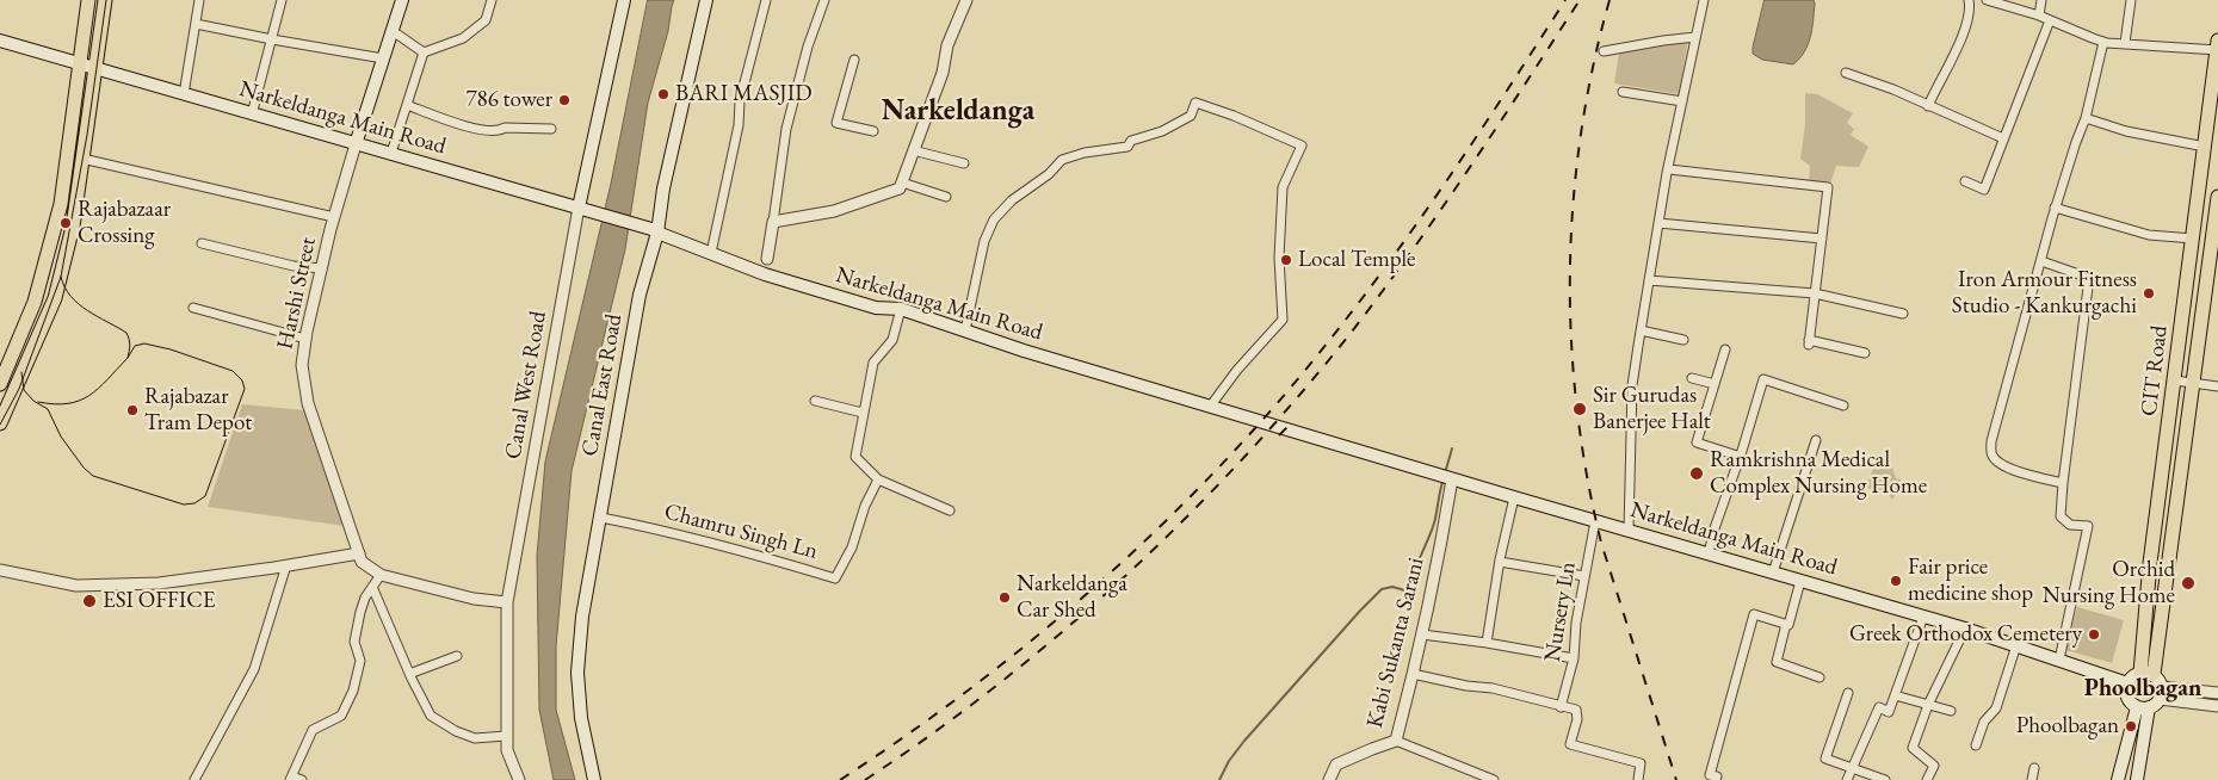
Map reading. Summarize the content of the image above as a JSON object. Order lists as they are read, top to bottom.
{
  "streets": {
    "main road": [
      "Narkeldanga Main Road",
      "CIT Road",
      "Canal West Road",
      "Canal East Road"
    ],
    "street": [
      "Harshi Street",
      "Chamru Singh Ln",
      "Nursery Ln",
      "Kabi Sukanta Sarani"
    ]
  },
  "crossings": [
    ["Narkeldanga Main Road", "Harshi Street"],
    ["Narkeldanga Main Road", "CIT Road"],
    ["Narkeldanga Main Road", "Canal West Road"],
    ["Narkeldanga Main Road", "Canal East Road"],
    ["Narkeldanga Main Road", "Nursery Ln"],
    ["Narkeldanga Main Road", "Kabi Sukanta Sarani"],
    ["Canal East Road", "Chamru Singh Ln"]
  ],
  "districts": ["Narkeldanga", "Phoolbagan"],
  "places": [
    "BARI MASJID",
    "786 tower",
    "Rajabazaar Crossing",
    "Local Temple",
    "Iron Armour Fitness Studio - Kankurgachi",
    "Sir Gurudas Banerjee Halt",
    "Rajabazar Tram Depot",
    "Ramkrishna Medical Complex Nursing Home",
    "Fair price medicine shop",
    "Orchid Nursing Home",
    "Narkeldanga Car Shed",
    "ESI OFFICE",
    "Greek Orthodox Cemetery",
    "Phoolbagan"
  ]
}
